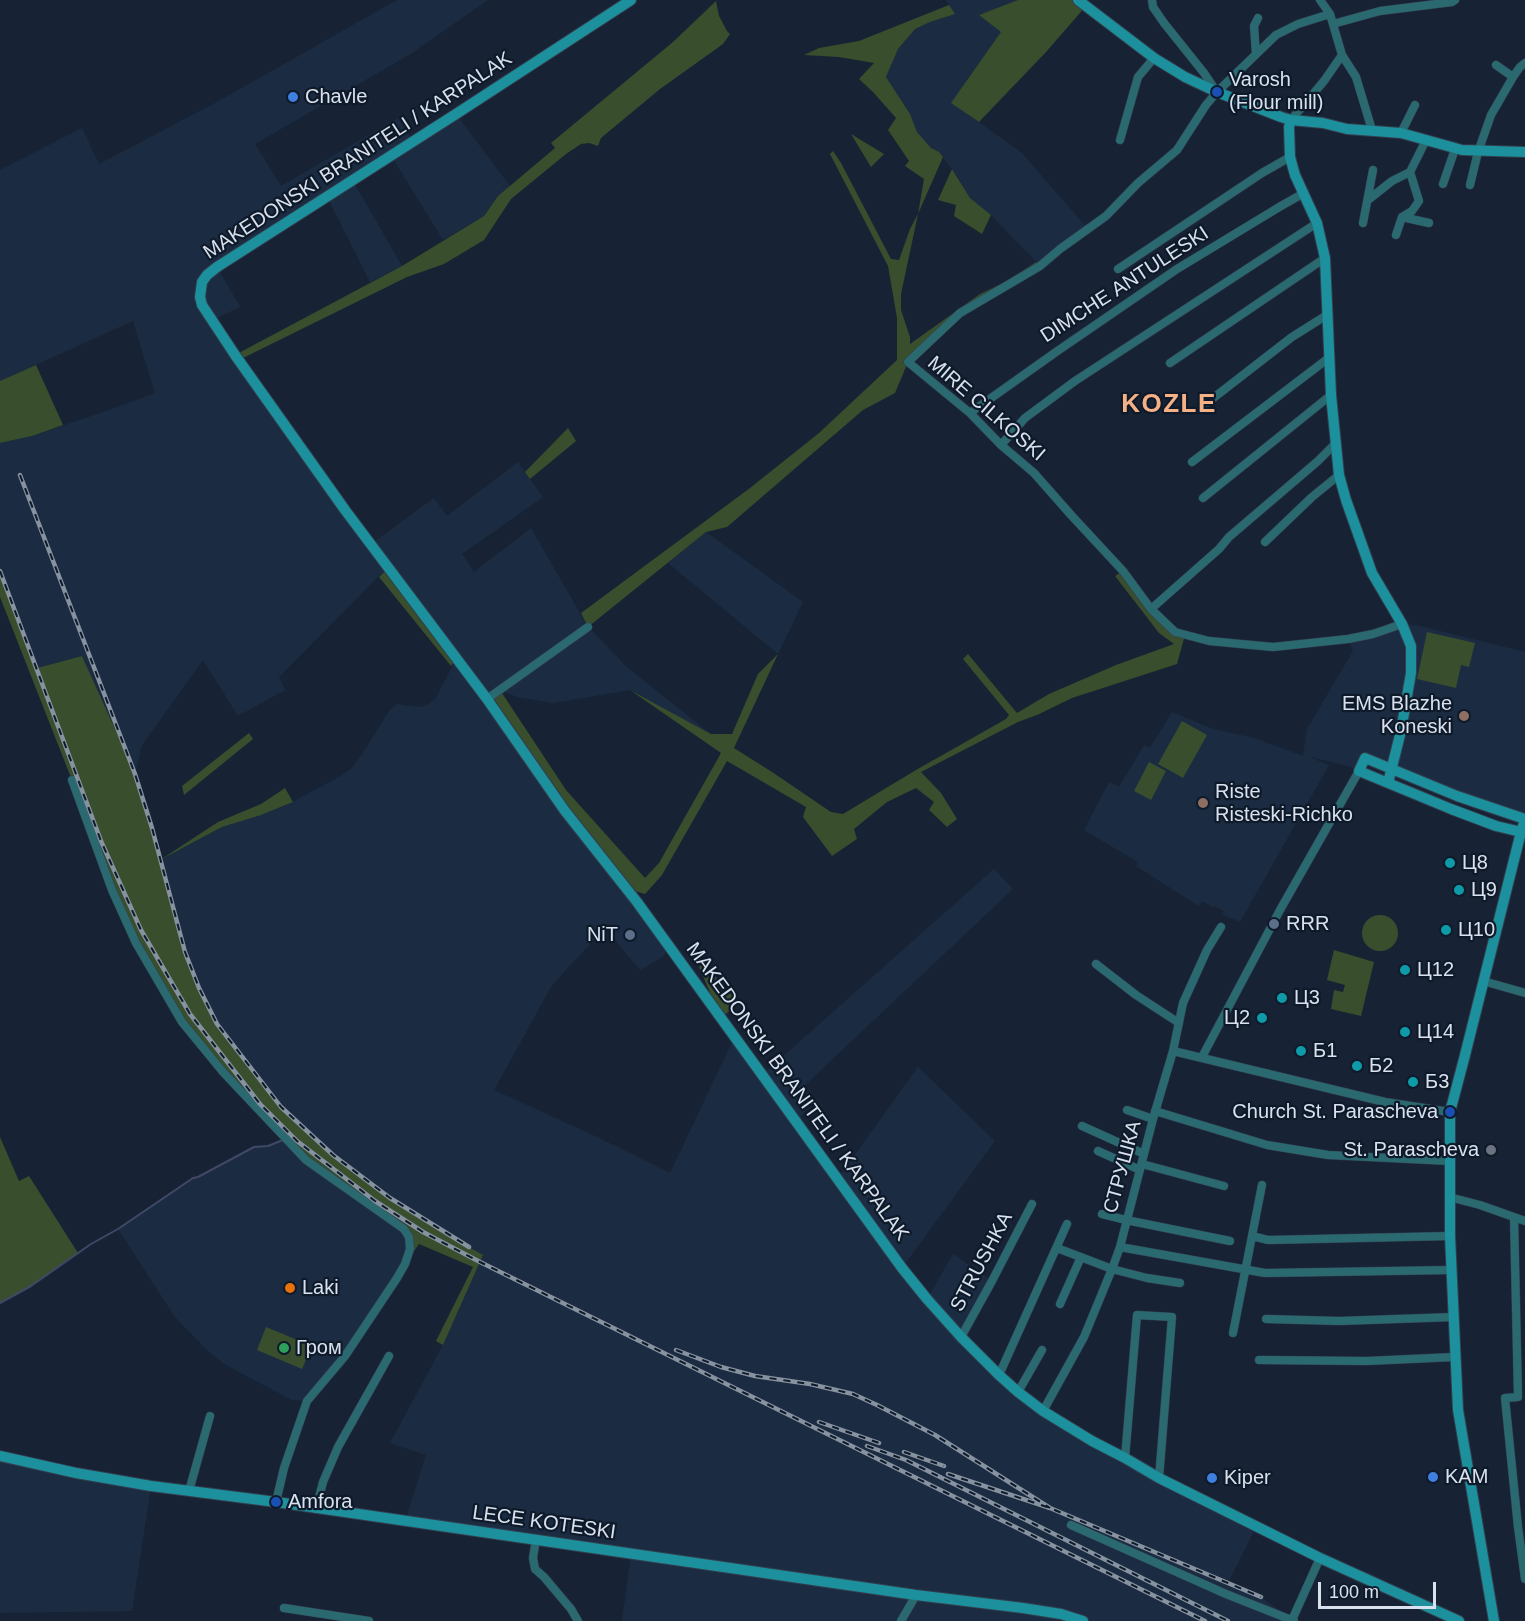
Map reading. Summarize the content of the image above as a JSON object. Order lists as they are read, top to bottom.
{
  "streets": {
    "main road": ["MAKEDONSKI BRANITELI / KARPALAK", "LECE KOTESKI"],
    "street": [
      "DIMCHE ANTULESKI",
      "MIRE CILKOSKI",
      "СТРУШКА",
      "STRUSHKA"
    ]
  },
  "crossings": [
    ["MAKEDONSKI BRANITELI / KARPALAK", "СТРУШКА"],
    ["MAKEDONSKI BRANITELI / KARPALAK", "STRUSHKA"],
    ["DIMCHE ANTULESKI", "MIRE CILKOSKI"]
  ],
  "districts": ["KOZLE"],
  "places": [
    "Varosh (Flour mill)",
    "Chavle",
    "EMS Blazhe Koneski",
    "Riste Risteski-Richko",
    "Ц8",
    "Ц9",
    "RRR",
    "Ц10",
    "NiT",
    "Ц12",
    "Ц3",
    "Ц2",
    "Ц14",
    "Б1",
    "Б2",
    "Б3",
    "Church St. Parascheva",
    "St. Parascheva",
    "Laki",
    "Гром",
    "KAM",
    "Kiper",
    "Amfora"
  ],
  "scale_bar": "100 m"
}
